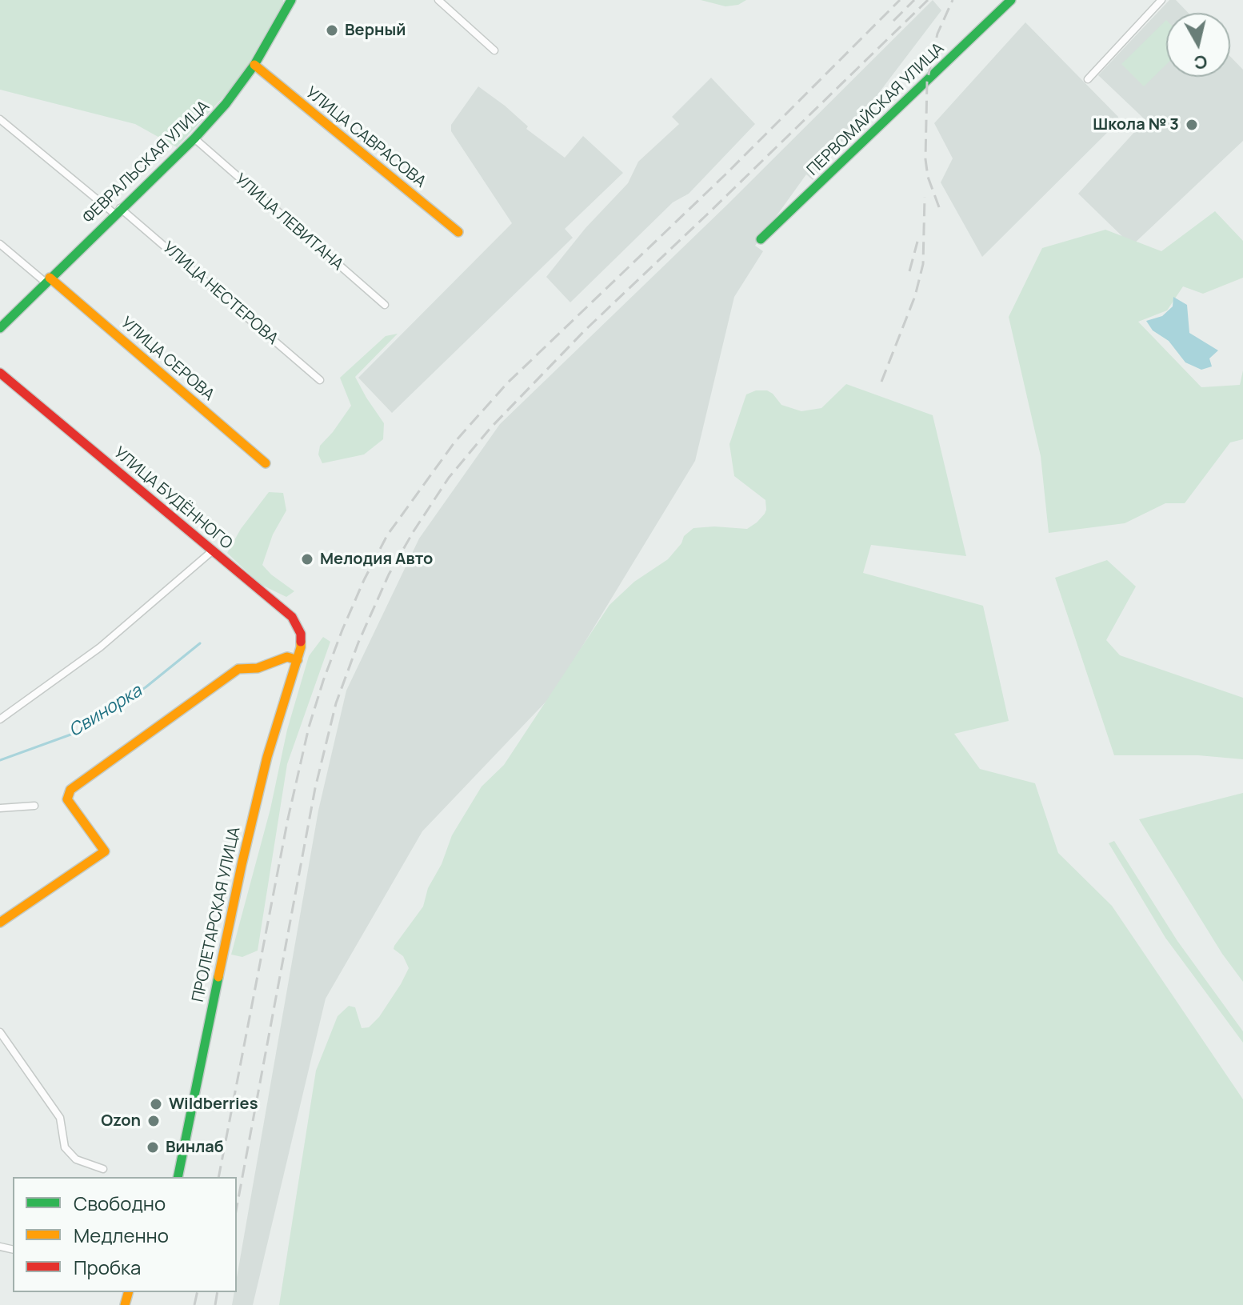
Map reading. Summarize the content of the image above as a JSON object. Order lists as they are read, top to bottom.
{
  "streets": {
    "main road": [
      "ПЕРВОМАЙСКАЯ УЛИЦА",
      "УЛИЦА САВРАСОВА",
      "ФЕВРАЛЬСКАЯ УЛИЦА",
      "УЛИЦА СЕРОВА",
      "УЛИЦА БУДЁННОГО",
      "ПРОЛЕТАРСКАЯ УЛИЦА"
    ],
    "street": ["УЛИЦА ЛЕВИТАНА", "УЛИЦА НЕСТЕРОВА"]
  },
  "crossings": [
    ["УЛИЦА САВРАСОВА", "ФЕВРАЛЬСКАЯ УЛИЦА"],
    ["ФЕВРАЛЬСКАЯ УЛИЦА", "УЛИЦА ЛЕВИТАНА"],
    ["ФЕВРАЛЬСКАЯ УЛИЦА", "УЛИЦА НЕСТЕРОВА"],
    ["ФЕВРАЛЬСКАЯ УЛИЦА", "УЛИЦА СЕРОВА"],
    ["УЛИЦА БУДЁННОГО", "ПРОЛЕТАРСКАЯ УЛИЦА"]
  ],
  "water": ["Свинорка"],
  "places": [
    "Верный",
    "Школа № 3",
    "Мелодия Авто",
    "Wildberries",
    "Ozon",
    "Винлаб"
  ],
  "legend": ["Свободно", "Медленно", "Пробка"],
  "north": "bottom"
}
